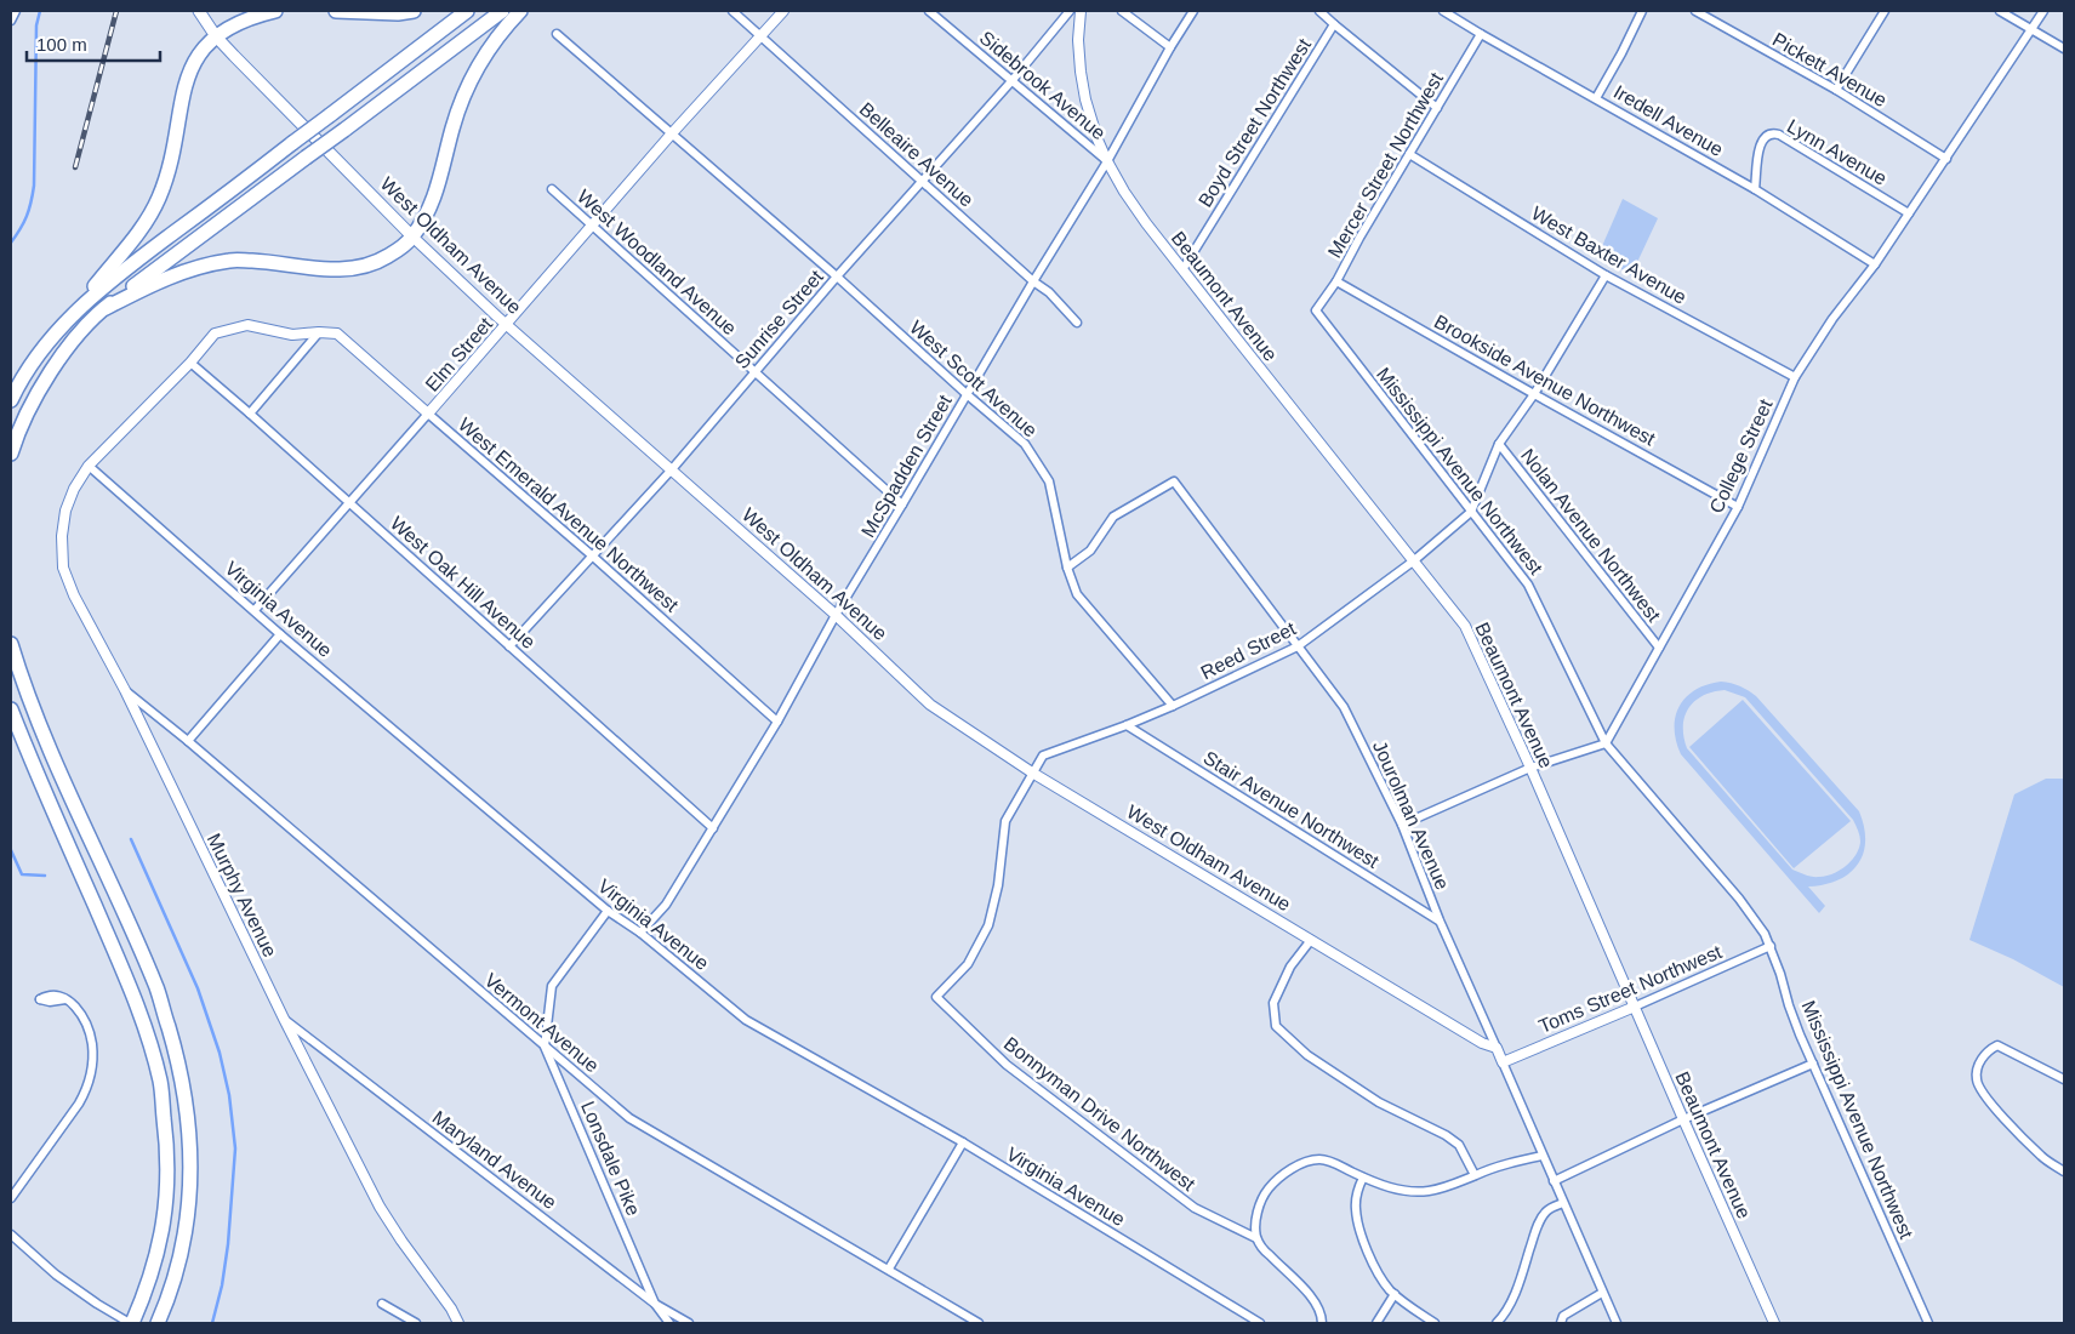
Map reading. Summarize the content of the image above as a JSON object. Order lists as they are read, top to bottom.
{
  "streets": {
    "main road": ["West Oldham Avenue"],
    "street": [
      "Pickett Avenue",
      "Sidebrook Avenue",
      "Iredell Avenue",
      "Boyd Street Northwest",
      "Lynn Avenue",
      "Belleaire Avenue",
      "Mercer Street Northwest",
      "West Baxter Avenue",
      "West Woodland Avenue",
      "Beaumont Avenue",
      "Sunrise Street",
      "Elm Street",
      "West Scott Avenue",
      "Brookside Avenue Northwest",
      "College Street",
      "McSpadden Street",
      "Mississippi Avenue Northwest",
      "West Emerald Avenue Northwest",
      "Nolan Avenue Northwest",
      "West Oak Hill Avenue",
      "Virginia Avenue",
      "Reed Street",
      "Stair Avenue Northwest",
      "Jourolman Avenue",
      "Murphy Avenue",
      "Toms Street Northwest",
      "Vermont Avenue",
      "Bonnyman Drive Northwest",
      "Lonsdale Pike",
      "Maryland Avenue"
    ]
  },
  "crossings": [
    ["Pickett Avenue", "College Street"],
    ["Sidebrook Avenue", "Beaumont Avenue"],
    ["Sidebrook Avenue", "Sunrise Street"],
    ["Sidebrook Avenue", "McSpadden Street"],
    ["Iredell Avenue", "Lynn Avenue"],
    ["Iredell Avenue", "Mercer Street Northwest"],
    ["Iredell Avenue", "College Street"],
    ["Boyd Street Northwest", "Beaumont Avenue"],
    ["Lynn Avenue", "College Street"],
    ["Belleaire Avenue", "Sunrise Street"],
    ["Belleaire Avenue", "Elm Street"],
    ["Belleaire Avenue", "McSpadden Street"],
    ["Mercer Street Northwest", "West Baxter Avenue"],
    ["Mercer Street Northwest", "Brookside Avenue Northwest"],
    ["Mercer Street Northwest", "Mississippi Avenue Northwest"],
    ["West Oldham Avenue", "Sunrise Street"],
    ["West Oldham Avenue", "Elm Street"],
    ["West Oldham Avenue", "McSpadden Street"],
    ["West Oldham Avenue", "Reed Street"],
    ["West Oldham Avenue", "Jourolman Avenue"],
    ["West Baxter Avenue", "College Street"],
    ["West Baxter Avenue", "Reed Street"],
    ["West Woodland Avenue", "Sunrise Street"],
    ["West Woodland Avenue", "Elm Street"],
    ["West Woodland Avenue", "McSpadden Street"],
    ["Beaumont Avenue", "McSpadden Street"],
    ["Beaumont Avenue", "Reed Street"],
    ["Beaumont Avenue", "Toms Street Northwest"],
    ["Sunrise Street", "West Scott Avenue"],
    ["Sunrise Street", "West Emerald Avenue Northwest"],
    ["Sunrise Street", "West Oak Hill Avenue"],
    ["Elm Street", "West Scott Avenue"],
    ["Elm Street", "West Emerald Avenue Northwest"],
    ["Elm Street", "West Oak Hill Avenue"],
    ["Elm Street", "Virginia Avenue"],
    ["West Scott Avenue", "McSpadden Street"],
    ["West Scott Avenue", "Reed Street"],
    ["West Scott Avenue", "Jourolman Avenue"],
    ["Brookside Avenue Northwest", "College Street"],
    ["Brookside Avenue Northwest", "Reed Street"],
    ["College Street", "Mississippi Avenue Northwest"],
    ["College Street", "Nolan Avenue Northwest"],
    ["McSpadden Street", "West Emerald Avenue Northwest"],
    ["McSpadden Street", "West Oak Hill Avenue"],
    ["McSpadden Street", "Virginia Avenue"],
    ["Mississippi Avenue Northwest", "Reed Street"],
    ["Mississippi Avenue Northwest", "Toms Street Northwest"],
    ["West Emerald Avenue Northwest", "Murphy Avenue"],
    ["Nolan Avenue Northwest", "Reed Street"],
    ["West Oak Hill Avenue", "Murphy Avenue"],
    ["Virginia Avenue", "Murphy Avenue"],
    ["Reed Street", "Stair Avenue Northwest"],
    ["Reed Street", "Jourolman Avenue"],
    ["Reed Street", "Bonnyman Drive Northwest"],
    ["Stair Avenue Northwest", "Jourolman Avenue"],
    ["Jourolman Avenue", "Toms Street Northwest"],
    ["Murphy Avenue", "Vermont Avenue"],
    ["Murphy Avenue", "Maryland Avenue"],
    ["Vermont Avenue", "Lonsdale Pike"],
    ["Lonsdale Pike", "Maryland Avenue"]
  ],
  "scale_bar": "100 m"
}
